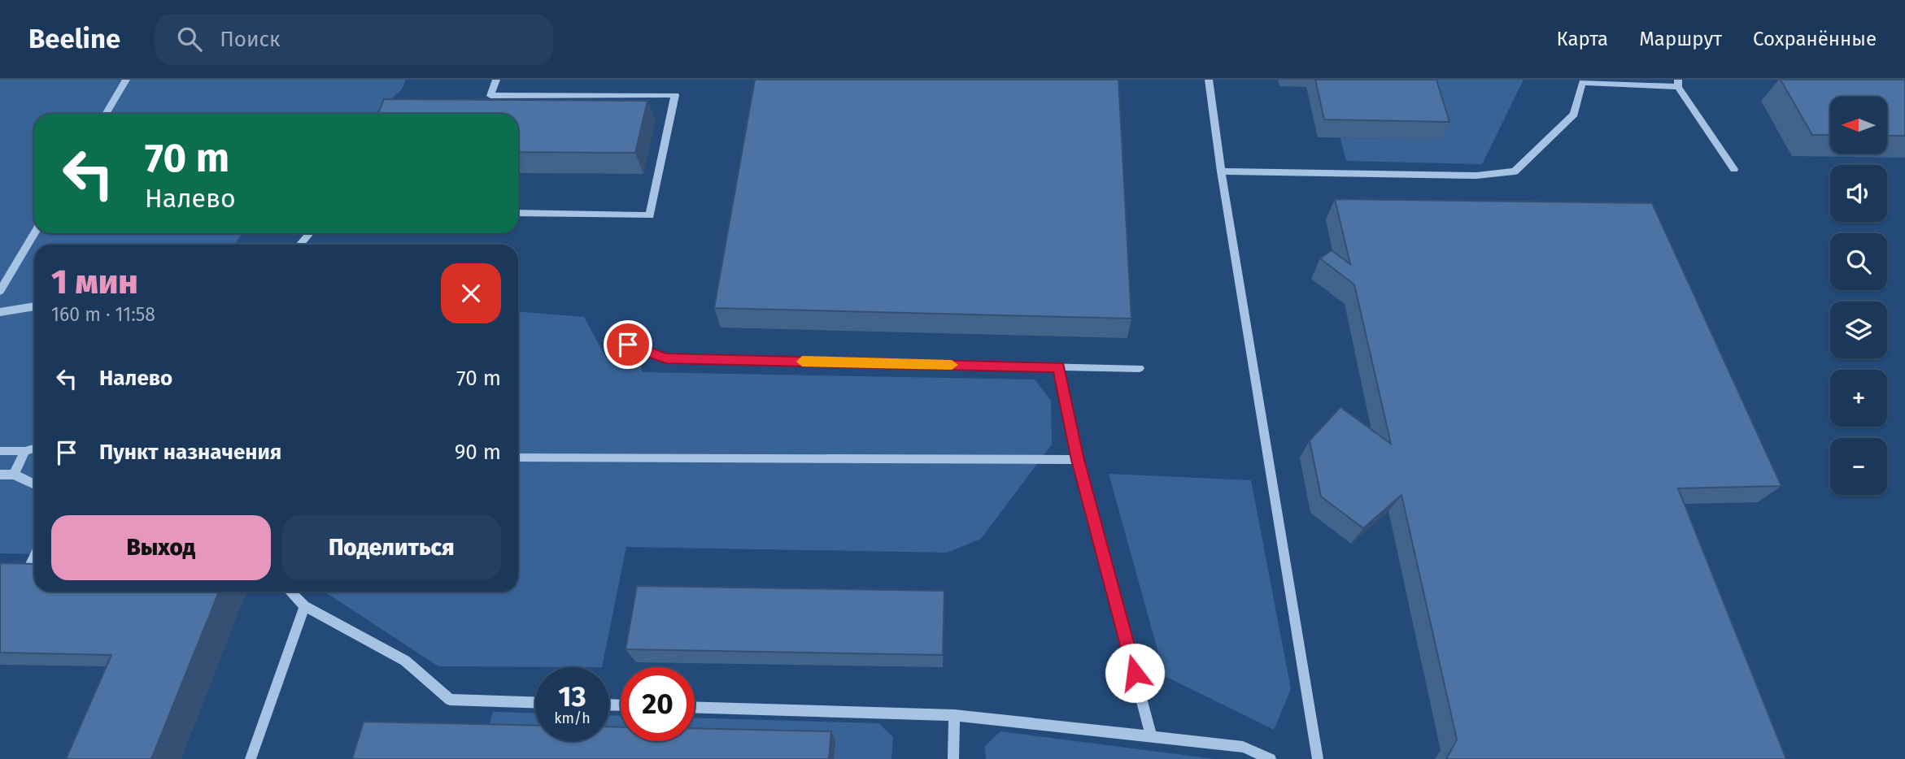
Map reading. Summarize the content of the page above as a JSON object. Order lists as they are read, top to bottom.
{
  "north": "left",
  "page": {
    "header": "Beeline",
    "search": "Поиск",
    "nav": ["Карта", "Маршрут", "Сохранённые"],
    "map_buttons": ["+", "−"],
    "turn": ["70 m", "Налево"],
    "heading": ["1 мин", "160 m · 11:58"],
    "list": [
      {
        "name": "Налево",
        "value": "70 m"
      },
      {
        "name": "Пункт назначения",
        "value": "90 m"
      }
    ],
    "buttons": ["Выход", "Поделиться"],
    "speed": "13 km/h",
    "limit": "20"
  }
}
